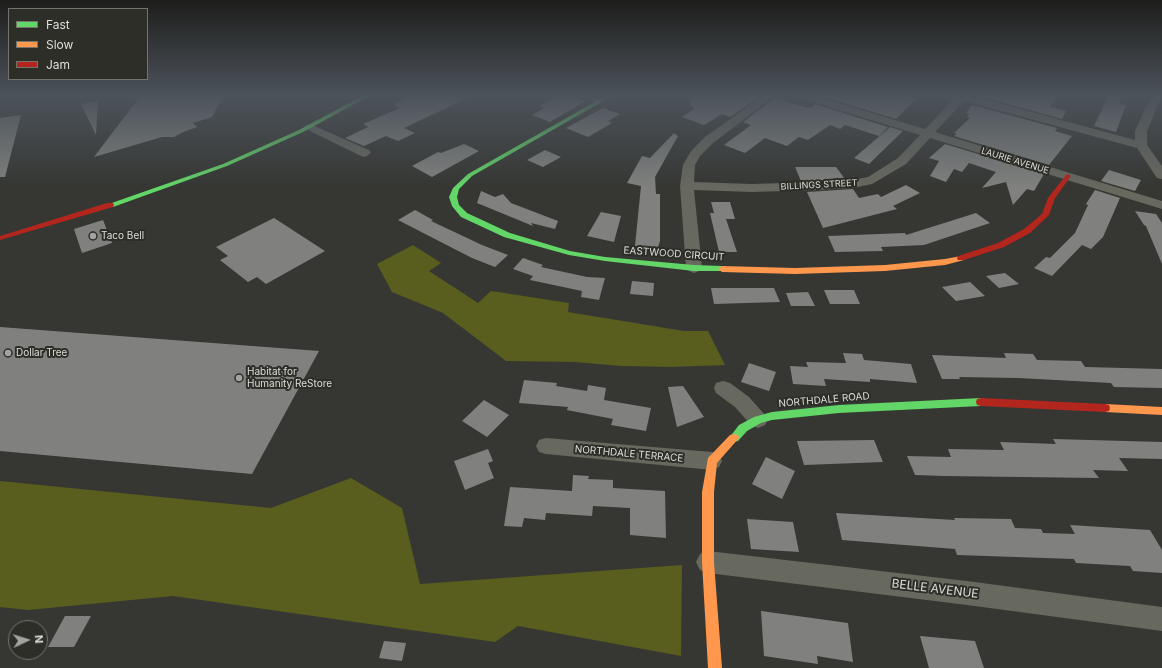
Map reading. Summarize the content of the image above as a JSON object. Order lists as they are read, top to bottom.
{
  "streets": {
    "main road": ["EASTWOOD CIRCUIT", "NORTHDALE ROAD"],
    "street": [
      "LAURIE AVENUE",
      "BILLINGS STREET",
      "NORTHDALE TERRACE",
      "BELLE AVENUE"
    ]
  },
  "crossings": [
    ["LAURIE AVENUE", "BILLINGS STREET"],
    ["LAURIE AVENUE", "EASTWOOD CIRCUIT"],
    ["NORTHDALE ROAD", "NORTHDALE TERRACE"]
  ],
  "places": ["Taco Bell", "Dollar Tree", "Habitat for Humanity ReStore"],
  "legend": ["Fast", "Slow", "Jam"],
  "north": "right"
}
